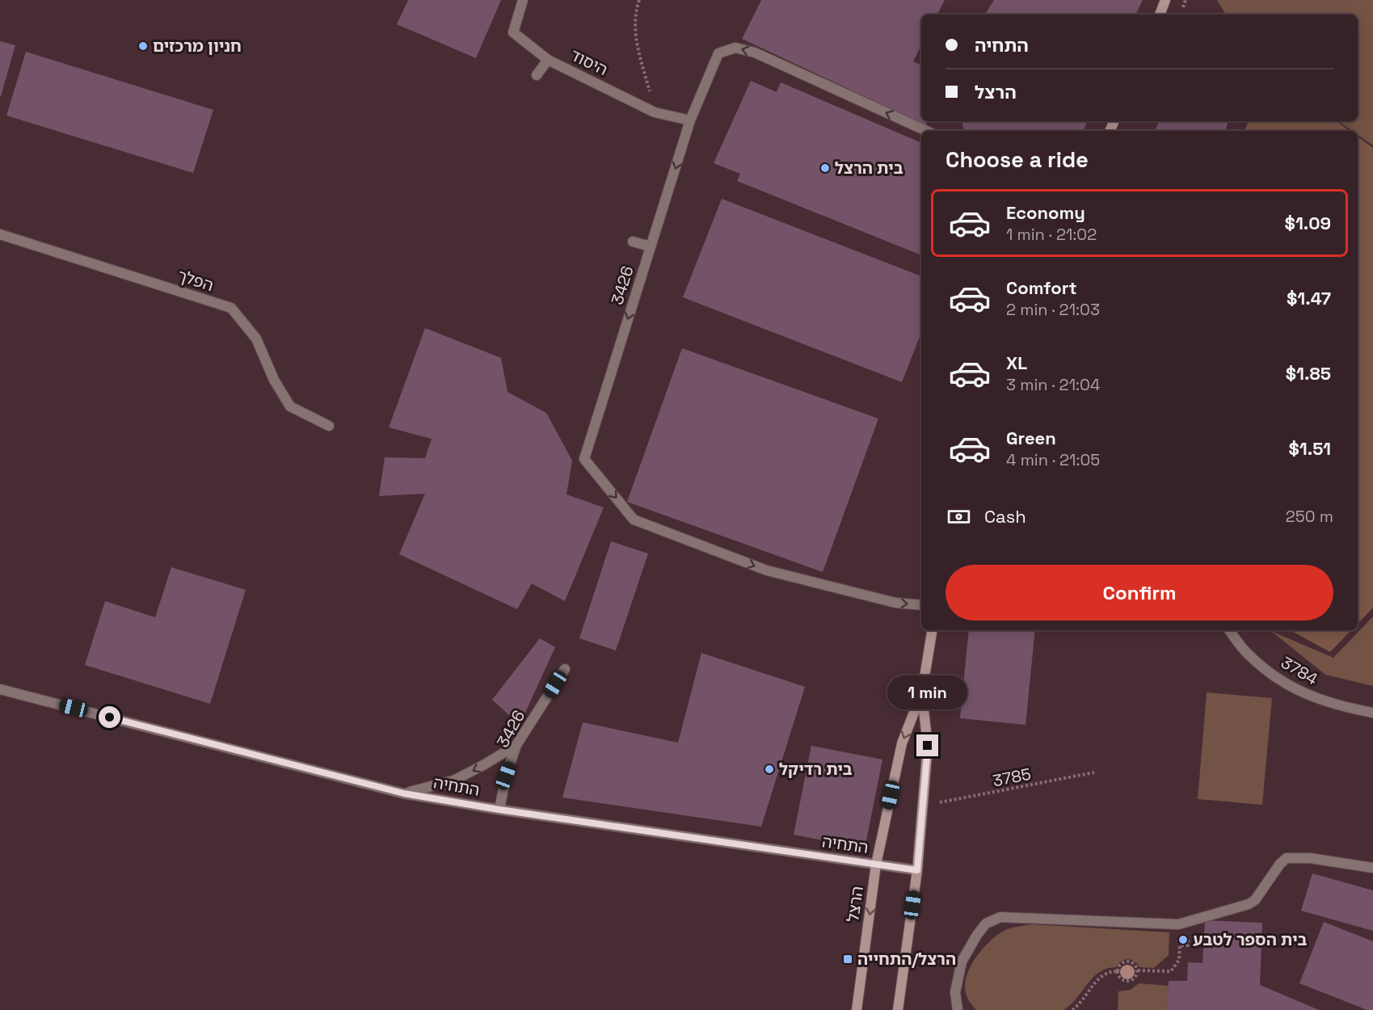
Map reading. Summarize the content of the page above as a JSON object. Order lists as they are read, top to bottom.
{
  "streets": {
    "street": [
      "היסוד",
      "הפלך",
      "3426",
      "3784",
      "התחיה",
      "הרצל"
    ],
    "path": ["3785"]
  },
  "crossings": [
    ["היסוד", "3426"],
    ["3426", "התחיה"],
    ["התחיה", "הרצל"]
  ],
  "places": {
    "other": [
      "חניון מרכזים",
      "בית הרצל",
      "בית רדיקל",
      "בית הספר לטבע"
    ],
    "transit": ["הרצל/התחייה"]
  },
  "page": {
    "banner": ["התחיה", "הרצל"],
    "heading": "Choose a ride",
    "list": [
      {
        "name": "Economy",
        "note": "1 min · 21:02",
        "value": "$1.09"
      },
      {
        "name": "Comfort",
        "note": "2 min · 21:03",
        "value": "$1.47"
      },
      {
        "name": "XL",
        "note": "3 min · 21:04",
        "value": "$1.85"
      },
      {
        "name": "Green",
        "note": "4 min · 21:05",
        "value": "$1.51"
      }
    ],
    "pay": ["Cash", "250 m"],
    "buttons": "Confirm",
    "bubble": "1 min"
  }
}
